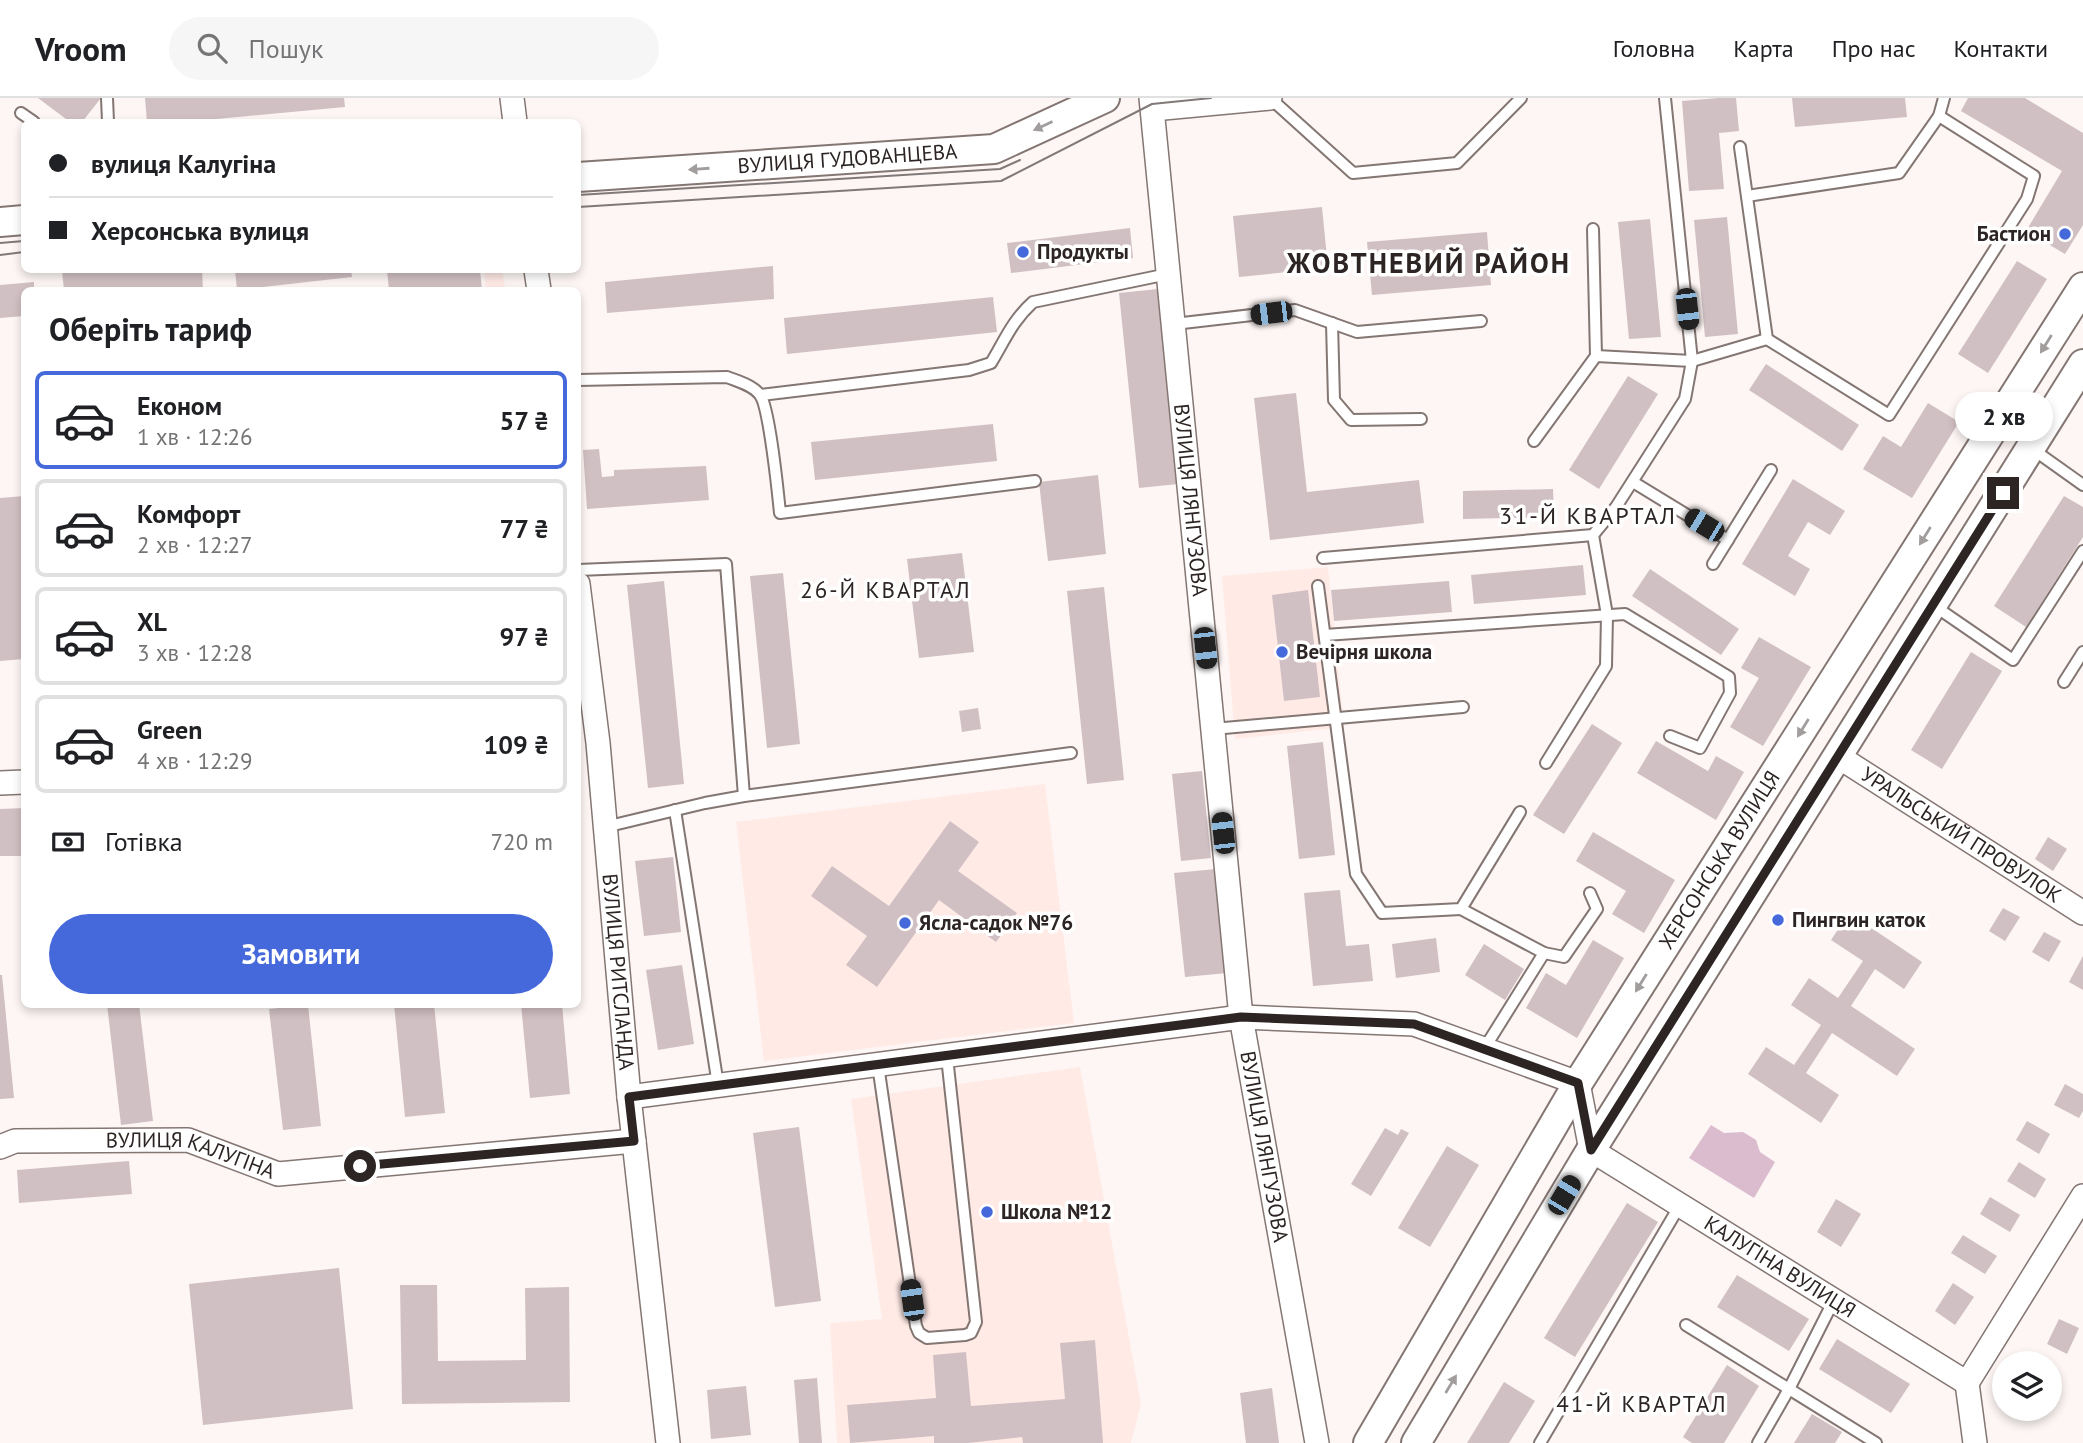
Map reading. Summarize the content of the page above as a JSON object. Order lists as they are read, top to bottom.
{
  "streets": {
    "street": [
      "ВУЛИЦЯ ГУДОВАНЦЕВА",
      "ВУЛИЦЯ ЛЯНГУЗОВА",
      "УРАЛЬСЬКИЙ ПРОВУЛОК",
      "ХЕРСОНСЬКА ВУЛИЦЯ",
      "ВУЛИЦЯ РИТСЛАНДА",
      "ВУЛИЦЯ КАЛУГІНА",
      "КАЛУГІНА ВУЛИЦЯ"
    ]
  },
  "crossings": [
    ["ВУЛИЦЯ РИТСЛАНДА", "ВУЛИЦЯ КАЛУГІНА"]
  ],
  "one_way": ["ВУЛИЦЯ ГУДОВАНЦЕВА"],
  "districts": [
    "ЖОВТНЕВИЙ РАЙОН",
    "31-Й КВАРТАЛ",
    "26-Й КВАРТАЛ",
    "41-Й КВАРТАЛ"
  ],
  "places": [
    "Бастион",
    "Продукты",
    "Вечірня школа",
    "Пингвин каток",
    "Ясла-садок №76",
    "Школа №12"
  ],
  "page": {
    "header": "Vroom",
    "search": "Пошук",
    "nav": [
      "Головна",
      "Карта",
      "Про нас",
      "Контакти"
    ],
    "banner": ["вулиця Калугіна", "Херсонська вулиця"],
    "heading": "Оберіть тариф",
    "list": [
      {
        "name": "Економ",
        "note": "1 хв · 12:26",
        "value": "57 ₴"
      },
      {
        "name": "Комфорт",
        "note": "2 хв · 12:27",
        "value": "77 ₴"
      },
      {
        "name": "XL",
        "note": "3 хв · 12:28",
        "value": "97 ₴"
      },
      {
        "name": "Green",
        "note": "4 хв · 12:29",
        "value": "109 ₴"
      }
    ],
    "bubble": "2 хв",
    "pay": ["Готівка", "720 m"],
    "buttons": "Замовити"
  }
}
